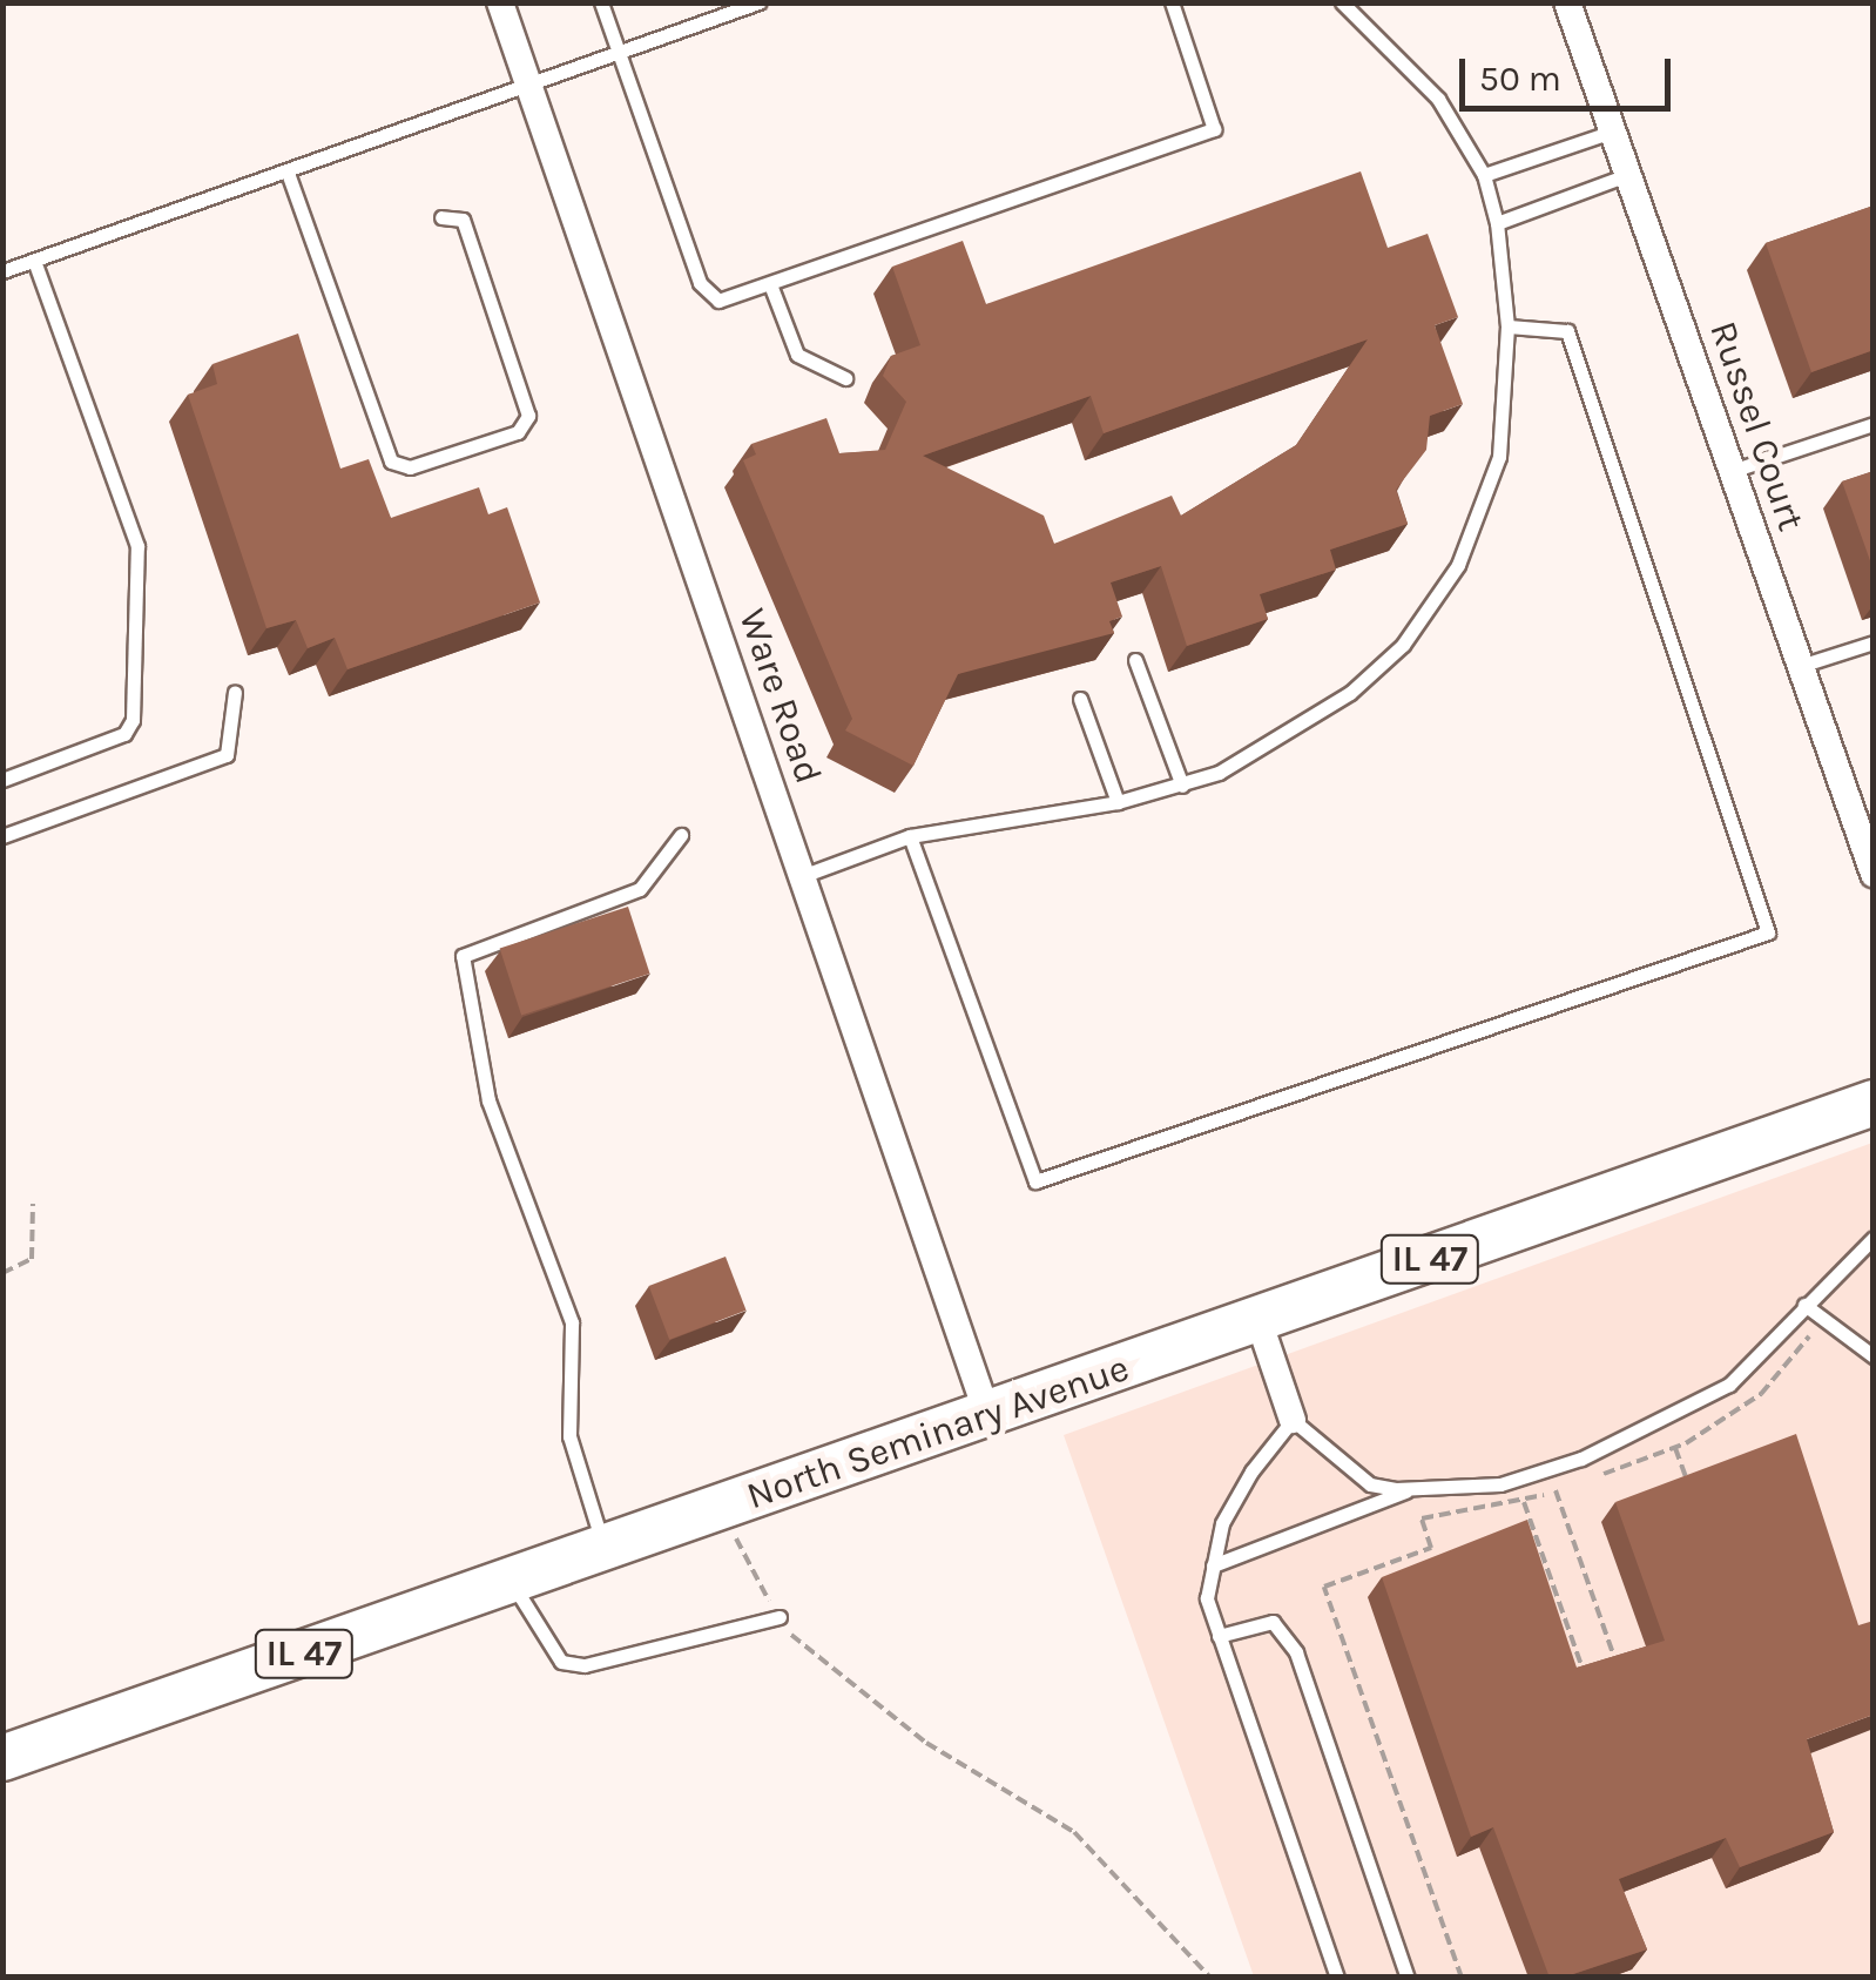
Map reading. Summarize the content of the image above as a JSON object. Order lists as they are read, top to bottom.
{
  "streets": {
    "main road": ["IL 47", "North Seminary Avenue"],
    "street": ["Russel Court", "Ware Road"]
  },
  "crossings": [
    ["Ware Road", "North Seminary Avenue"]
  ],
  "scale_bar": "50 m"
}
